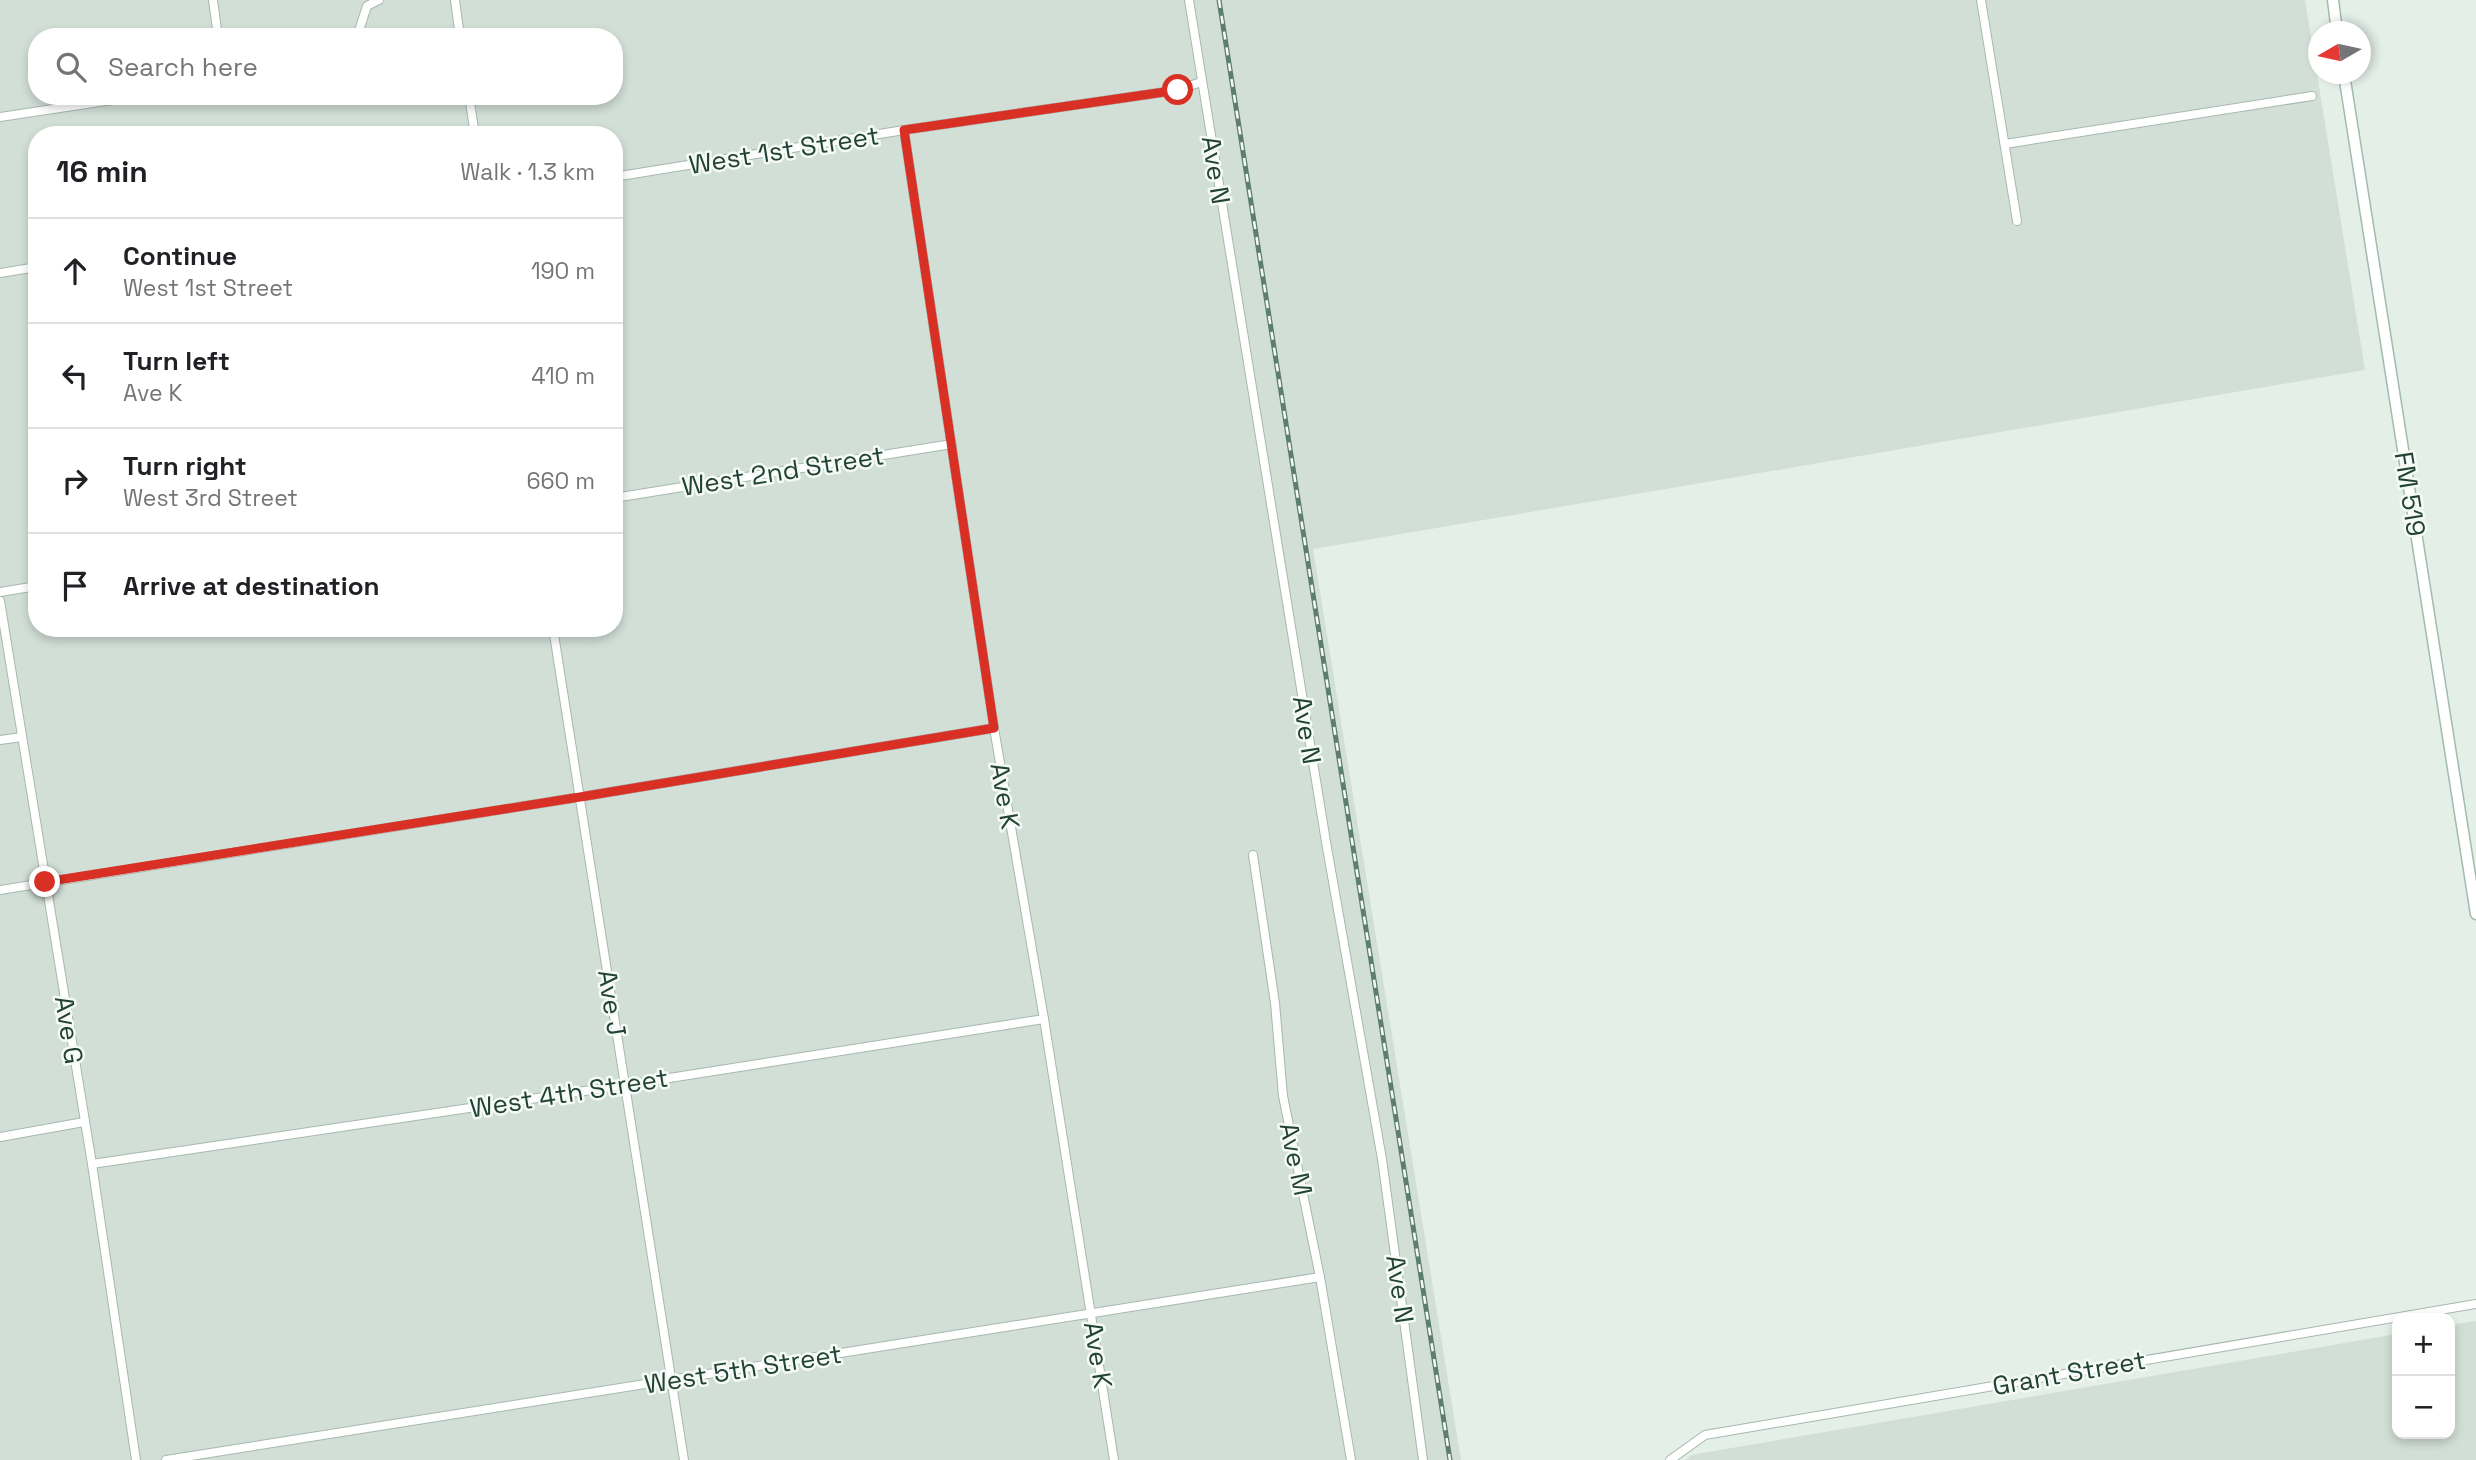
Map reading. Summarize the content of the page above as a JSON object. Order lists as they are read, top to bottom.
{
  "streets": {
    "main road": ["FM 519"],
    "street": [
      "West 1st Street",
      "Ave N",
      "West 2nd Street",
      "Ave K",
      "Ave J",
      "Ave G",
      "West 4th Street",
      "Ave M",
      "West 5th Street",
      "Grant Street"
    ]
  },
  "crossings": [
    ["West 1st Street", "Ave N"],
    ["West 1st Street", "Ave K"],
    ["West 2nd Street", "Ave K"],
    ["Ave K", "West 4th Street"],
    ["Ave K", "West 5th Street"],
    ["Ave J", "West 4th Street"],
    ["Ave J", "West 5th Street"],
    ["Ave G", "West 4th Street"],
    ["Ave M", "West 5th Street"]
  ],
  "north": "left",
  "page": {
    "search": "Search here",
    "heading": ["16 min", "Walk · 1.3 km"],
    "list": [
      ["Continue", "West 1st Street", "190 m"],
      ["Turn left", "Ave K", "410 m"],
      ["Turn right", "West 3rd Street", "660 m"],
      "Arrive at destination"
    ],
    "map_buttons": ["+", "−"]
  }
}
